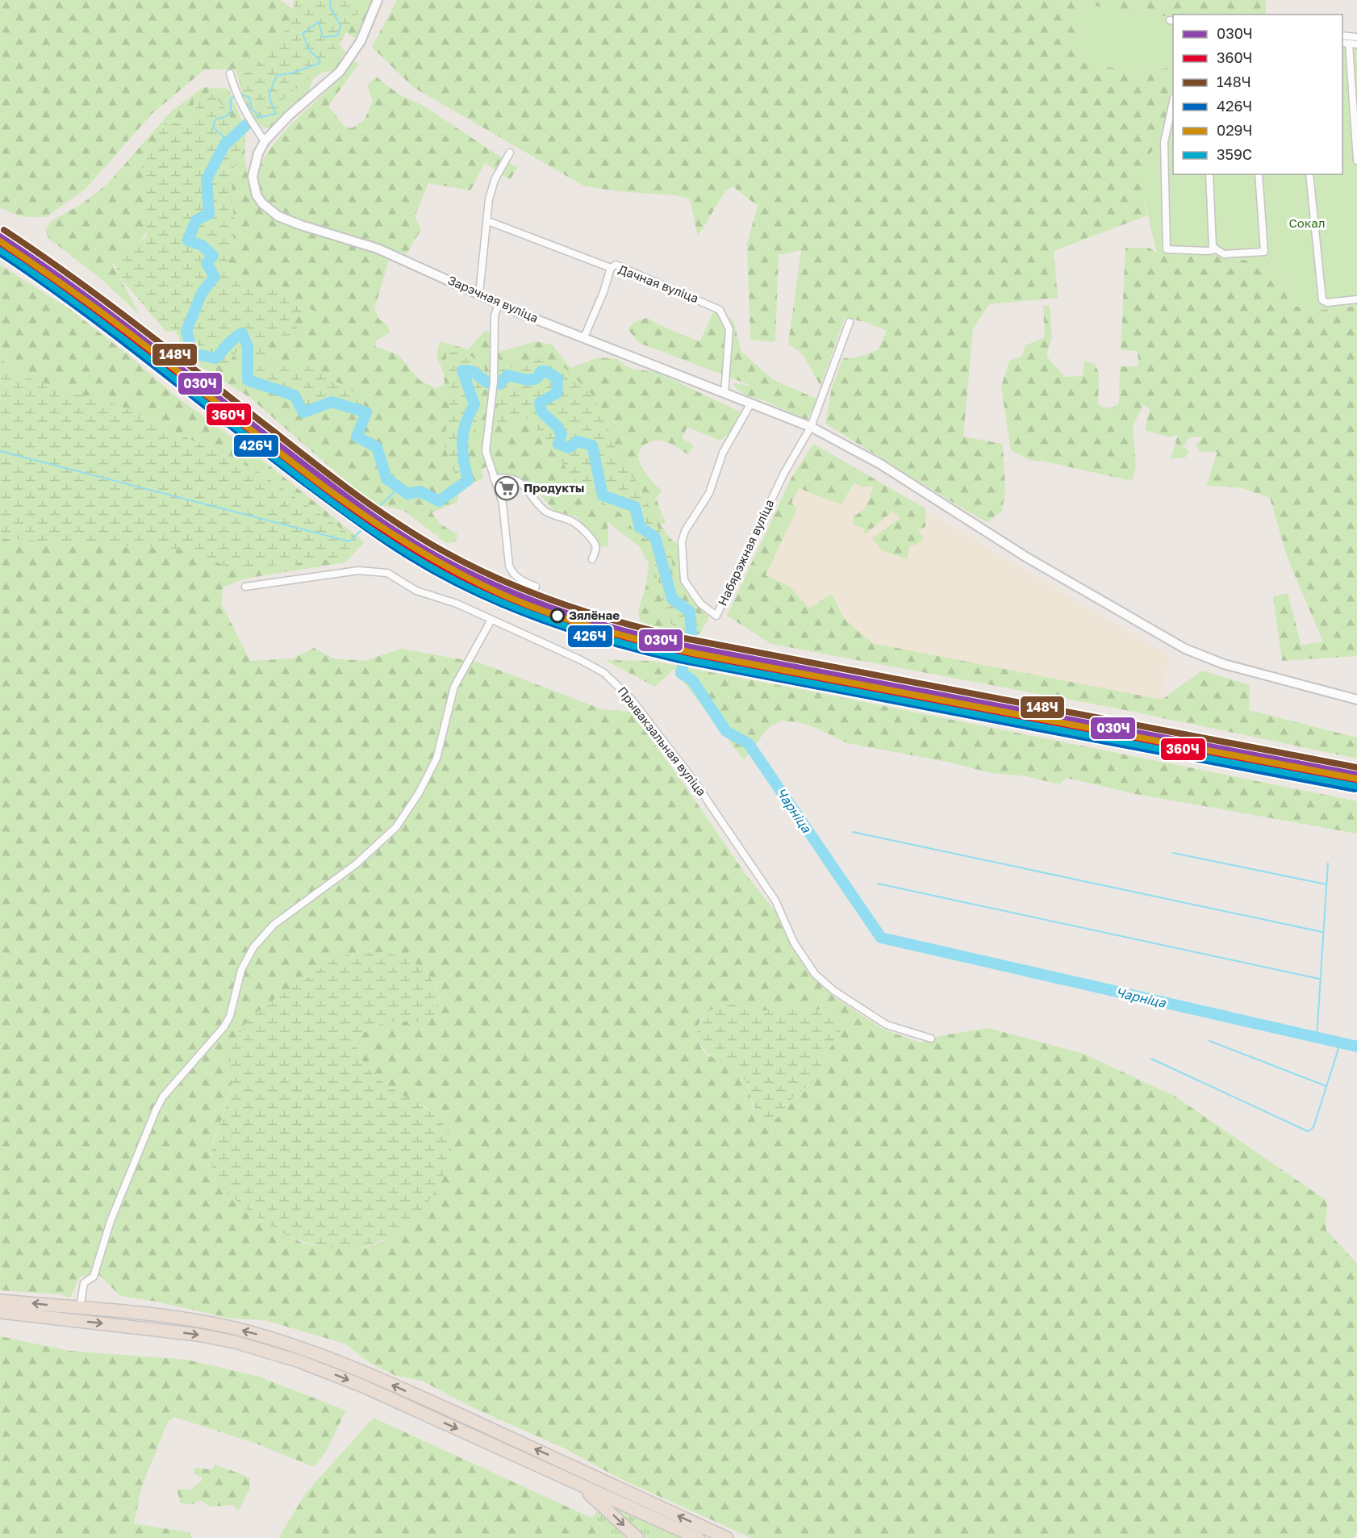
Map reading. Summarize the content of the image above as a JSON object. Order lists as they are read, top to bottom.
{
  "streets": {
    "street": [
      "Дачная вуліца",
      "Зарэчная вуліца",
      "Набярэжная вуліца",
      "Прывакзальная вуліца"
    ]
  },
  "crossings": [
    ["Дачная вуліца", "Зарэчная вуліца"],
    ["Зарэчная вуліца", "Набярэжная вуліца"]
  ],
  "water": ["Чарніца"],
  "parks": ["Сокал"],
  "places": {
    "supermarket": ["Продукты"],
    "other": ["Зялёнае"]
  },
  "lines": [
    "transit line 148Ч",
    "transit line 030Ч",
    "transit line 029Ч",
    "transit line 360Ч",
    "transit line 359С",
    "transit line 426Ч"
  ],
  "legend": [
    "030Ч",
    "360Ч",
    "148Ч",
    "426Ч",
    "029Ч",
    "359С"
  ]
}
